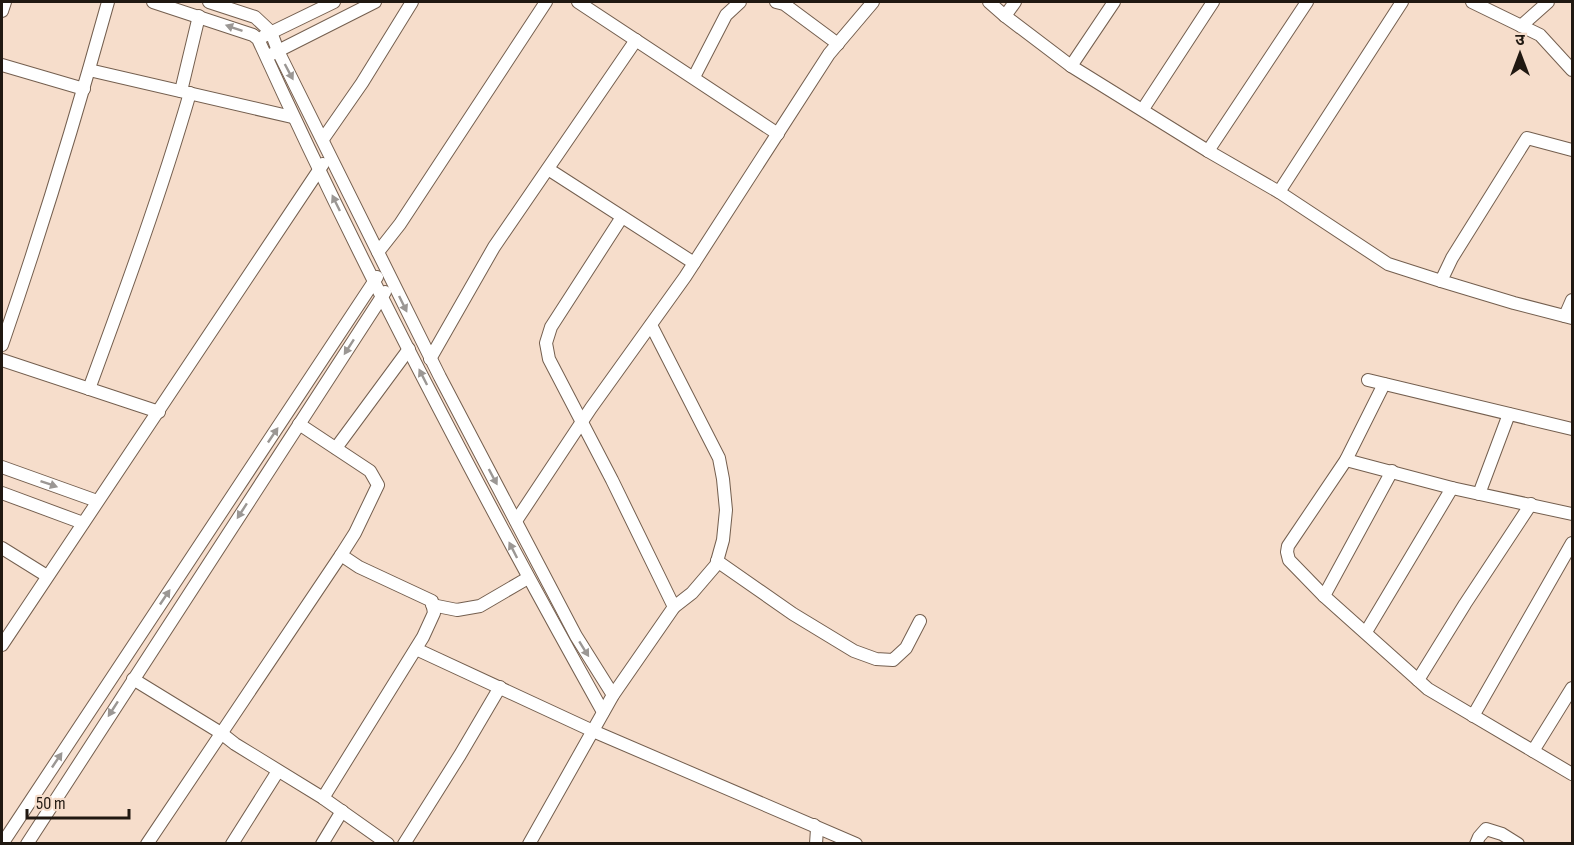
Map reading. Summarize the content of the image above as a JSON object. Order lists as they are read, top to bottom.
{
  "scale_bar": "50 m",
  "north": "top"
}
